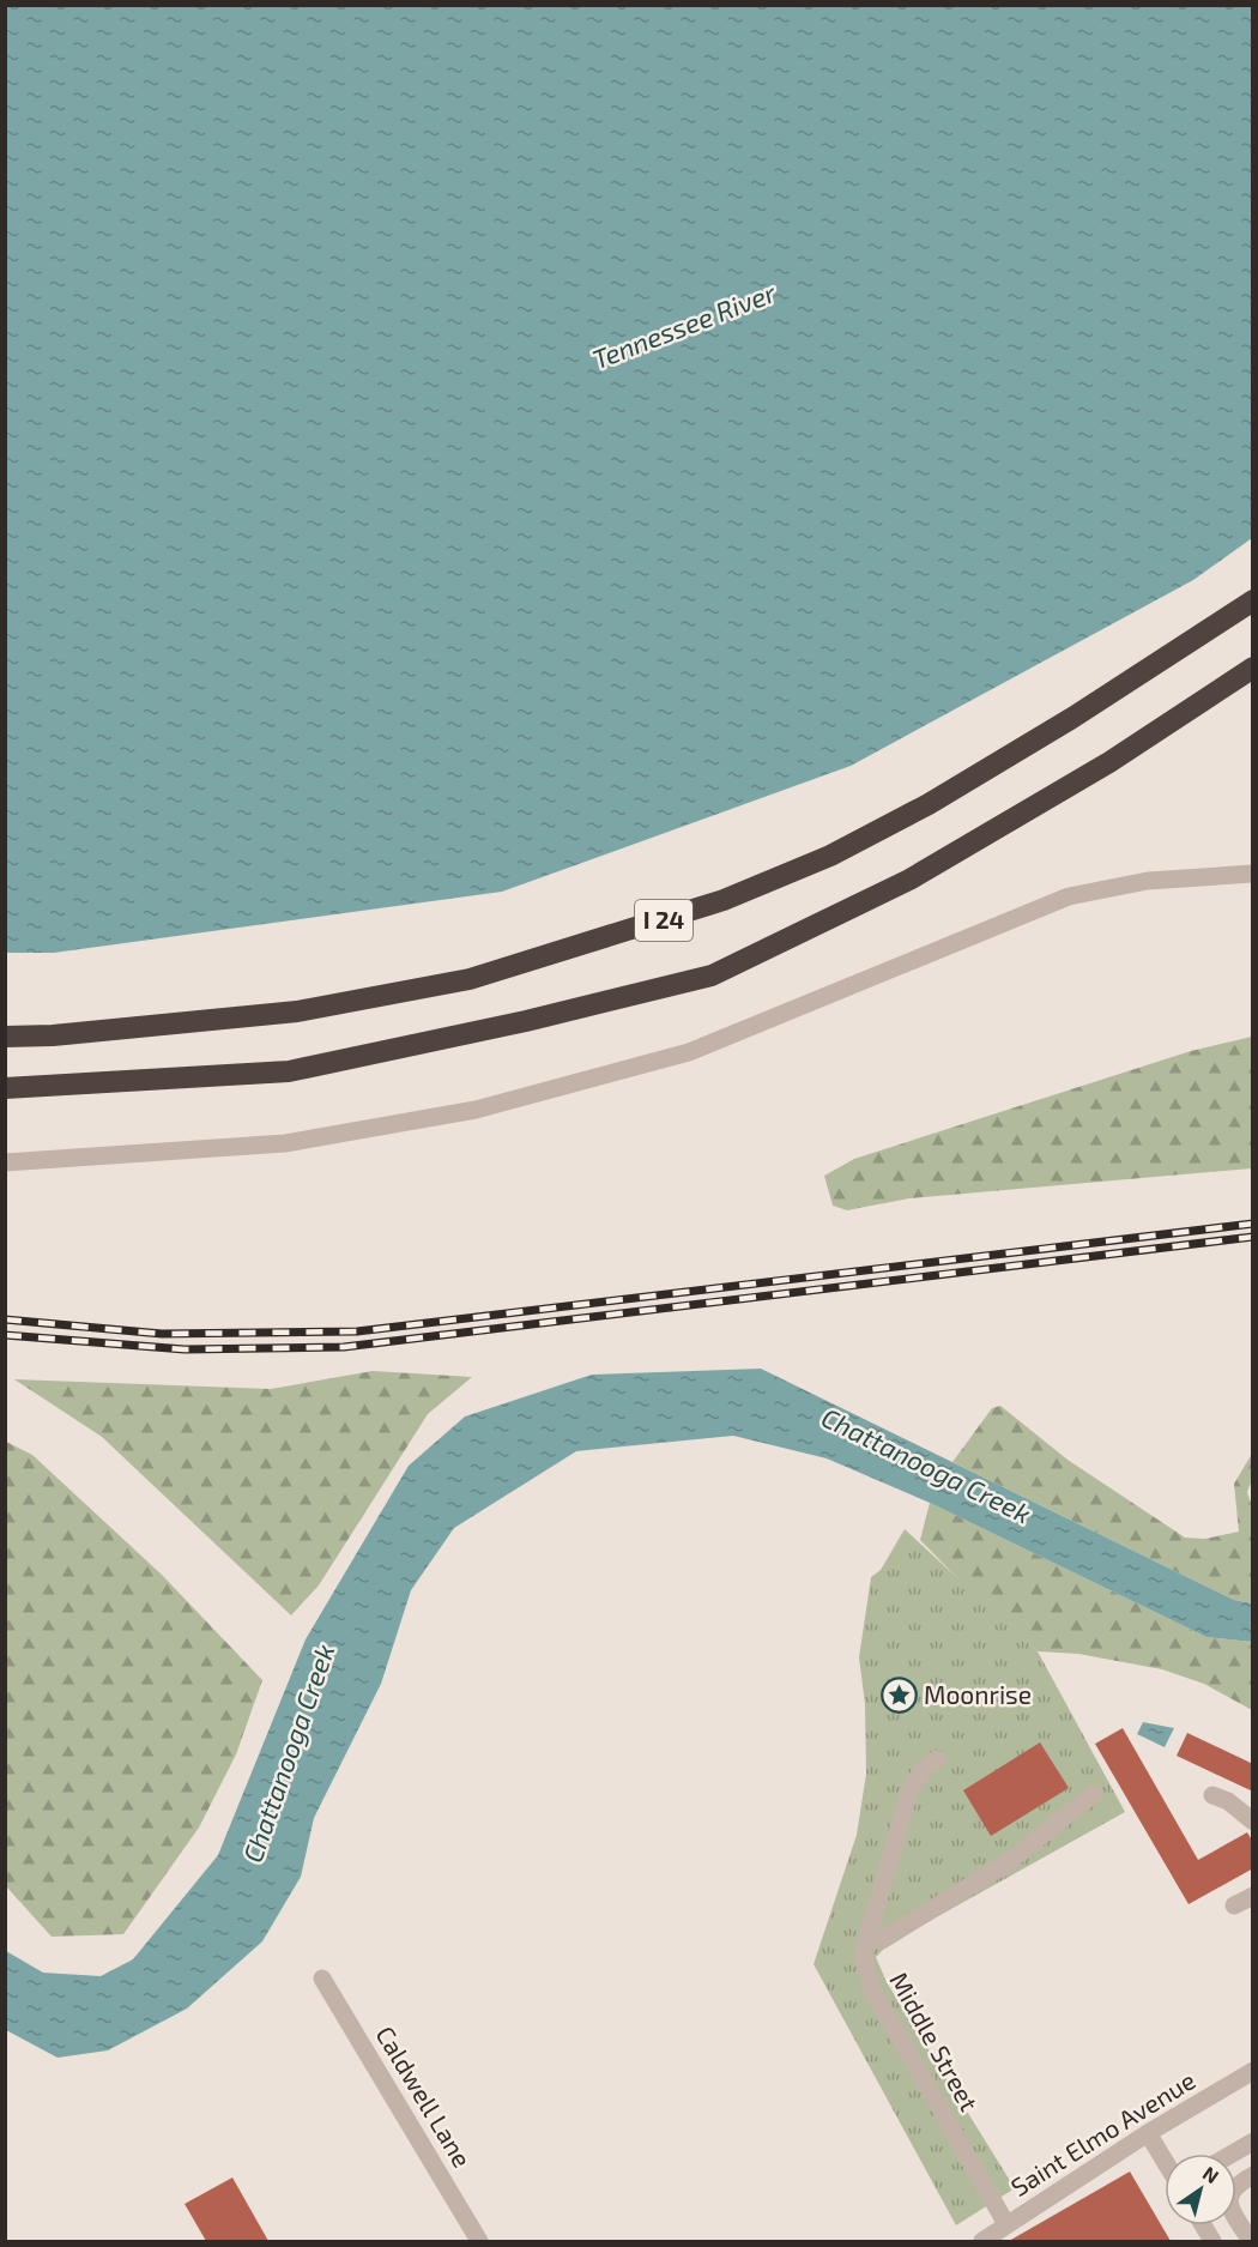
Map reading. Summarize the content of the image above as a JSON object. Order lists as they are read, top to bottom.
{
  "streets": {
    "highway": ["I 24"],
    "street": ["Middle Street", "Caldwell Lane", "Saint Elmo Avenue"]
  },
  "crossings": [
    ["Middle Street", "Saint Elmo Avenue"]
  ],
  "water": ["Tennessee River", "Chattanooga Creek"],
  "places": {
    "place": ["Moonrise"]
  },
  "north": "top right"
}
